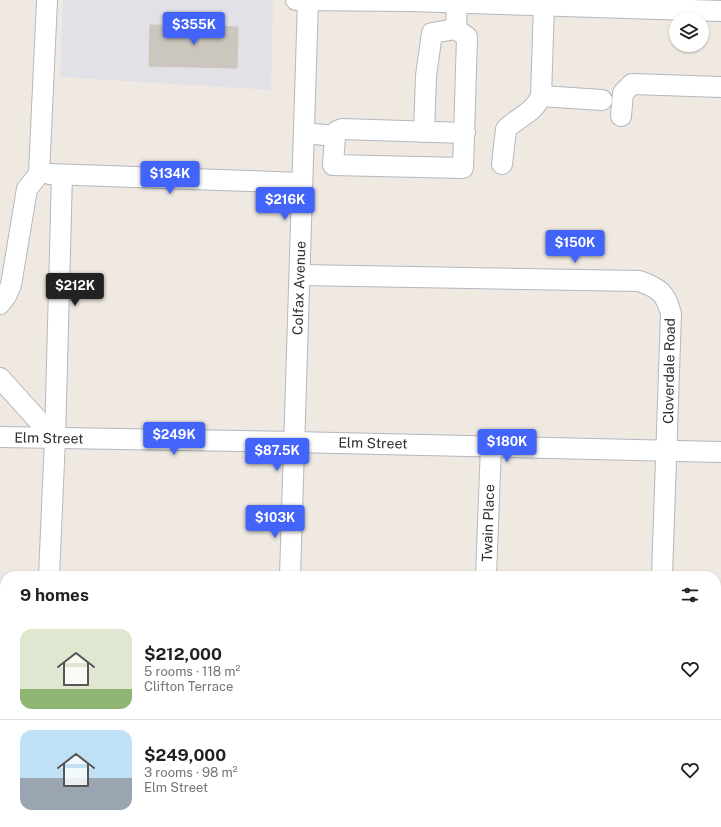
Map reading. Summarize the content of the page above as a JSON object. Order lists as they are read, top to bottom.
{
  "streets": {
    "street": [
      "Colfax Avenue",
      "Cloverdale Road",
      "Elm Street",
      "Twain Place"
    ]
  },
  "crossings": [
    ["Colfax Avenue", "Cloverdale Road"],
    ["Colfax Avenue", "Elm Street"],
    ["Cloverdale Road", "Elm Street"],
    ["Elm Street", "Twain Place"]
  ],
  "page": {
    "price": [
      "$355K",
      "$134K",
      "$216K",
      "$150K",
      "$212K",
      "$249K",
      "$180K",
      "$87.5K",
      "$103K"
    ],
    "heading": "9 homes",
    "list": [
      {
        "name": "$212,000",
        "note": "5 rooms · 118 m² · Clifton Terrace"
      },
      {
        "name": "$249,000",
        "note": "3 rooms · 98 m² · Elm Street"
      }
    ]
  }
}
